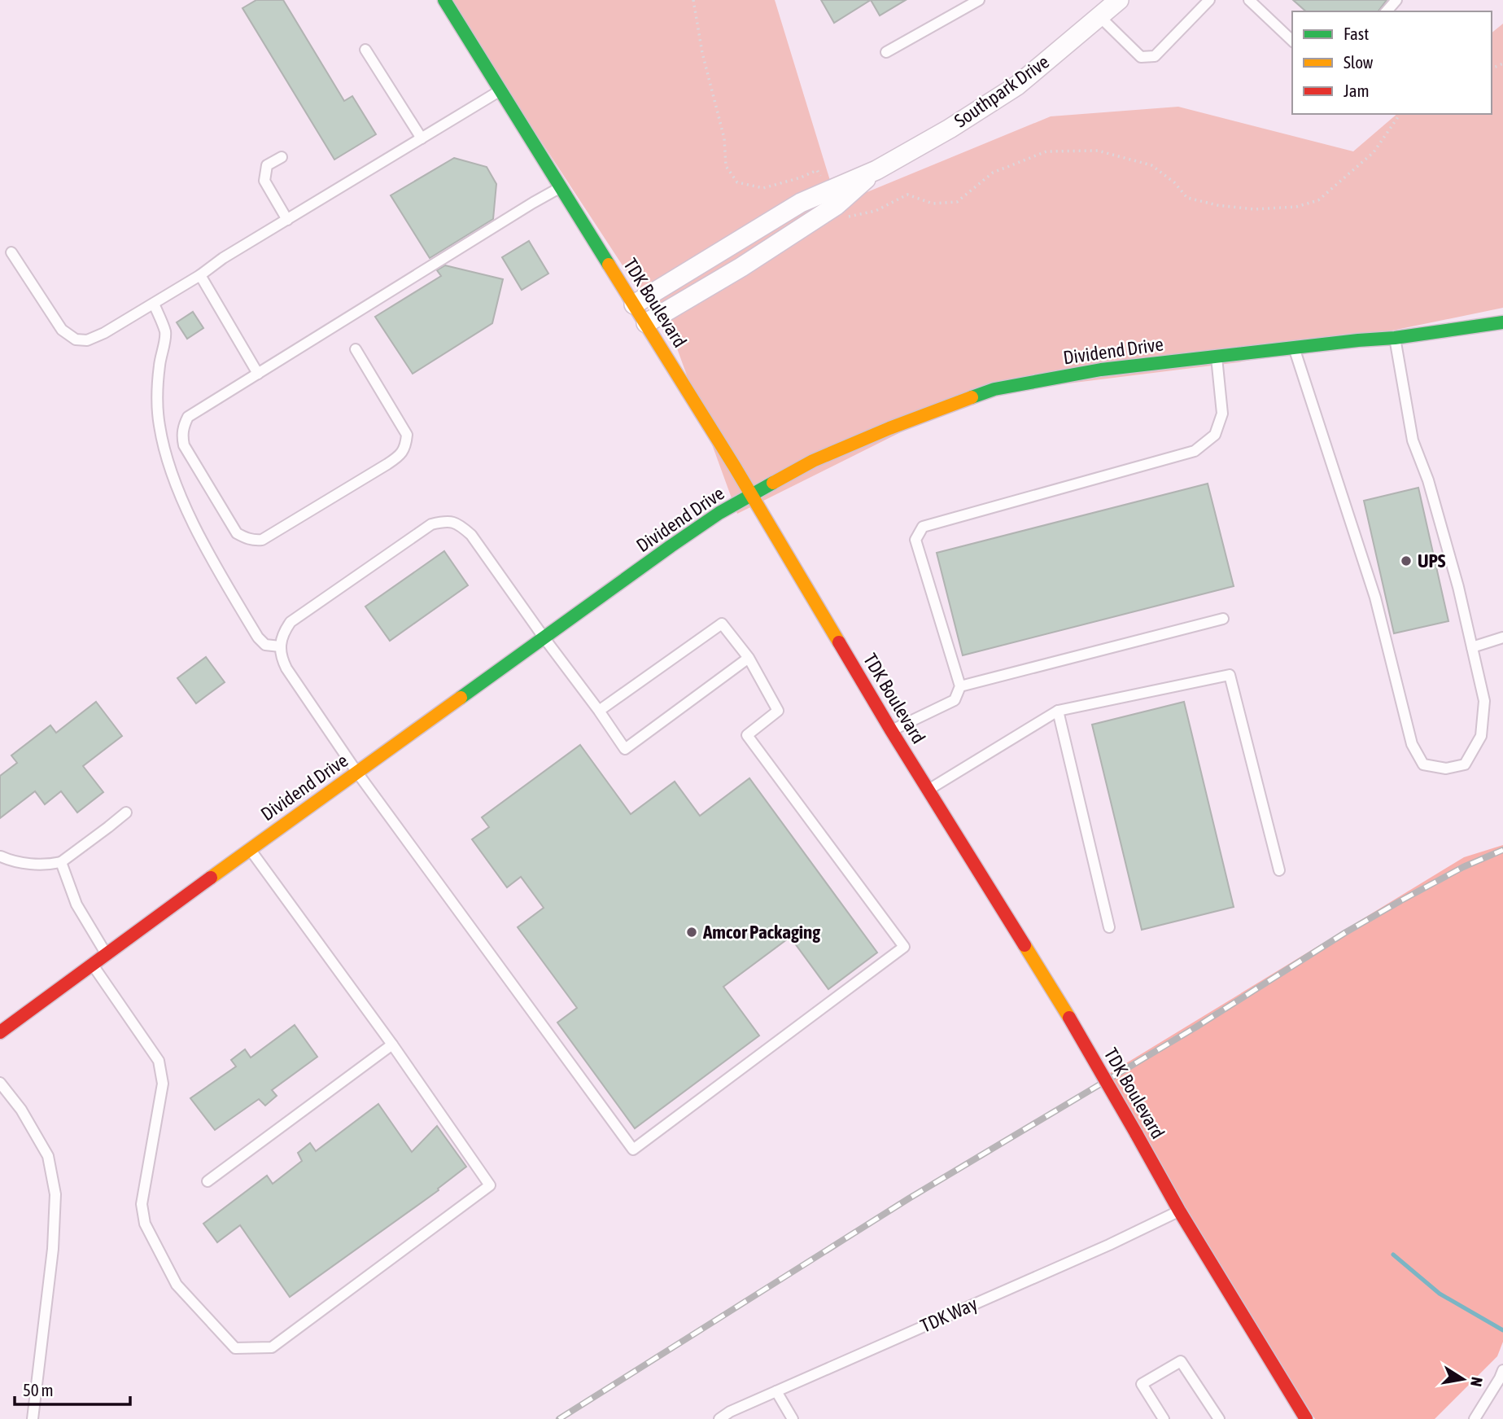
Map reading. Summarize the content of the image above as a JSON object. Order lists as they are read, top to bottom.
{
  "streets": {
    "street": ["Southpark Drive", "TDK Boulevard", "Dividend Drive"],
    "lane": ["TDK Way"]
  },
  "crossings": [
    ["Southpark Drive", "TDK Boulevard"],
    ["TDK Boulevard", "Dividend Drive"],
    ["TDK Boulevard", "TDK Way"]
  ],
  "places": ["UPS", "Amcor Packaging"],
  "legend": ["Fast", "Slow", "Jam"],
  "scale_bar": "50 m",
  "north": "right"
}
